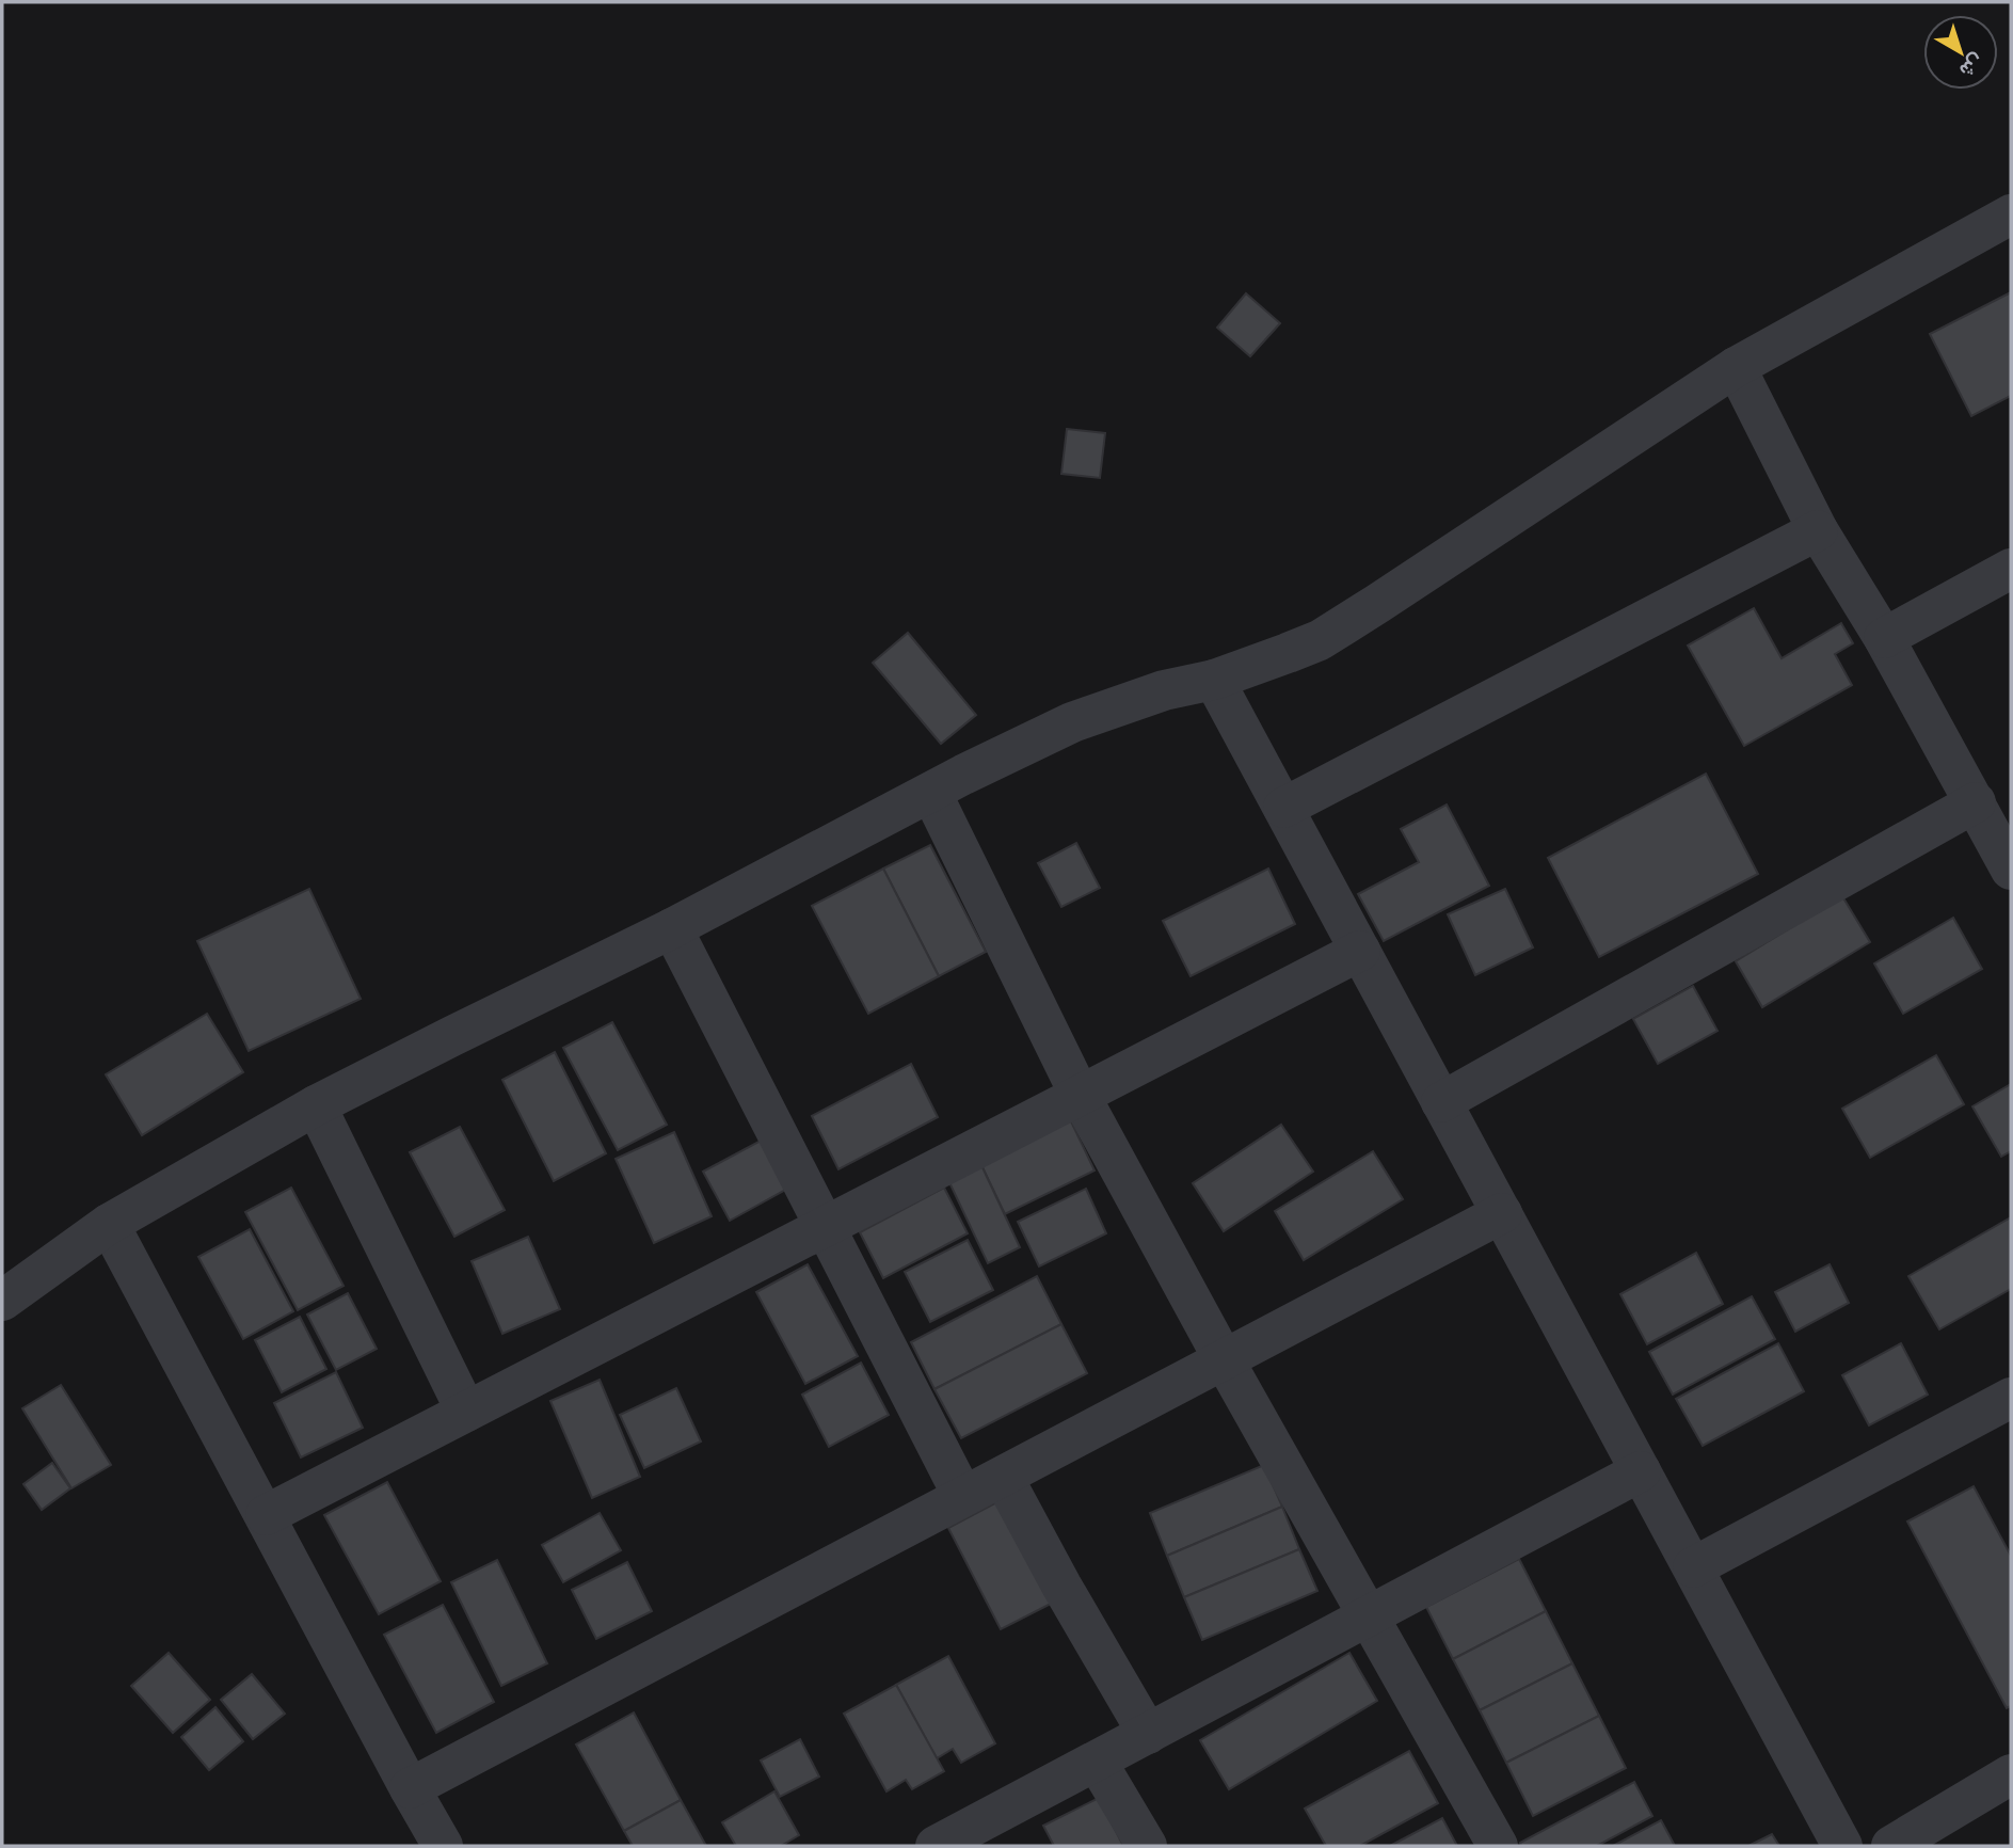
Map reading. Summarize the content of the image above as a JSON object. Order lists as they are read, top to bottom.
{
  "north": "bottom right"
}
